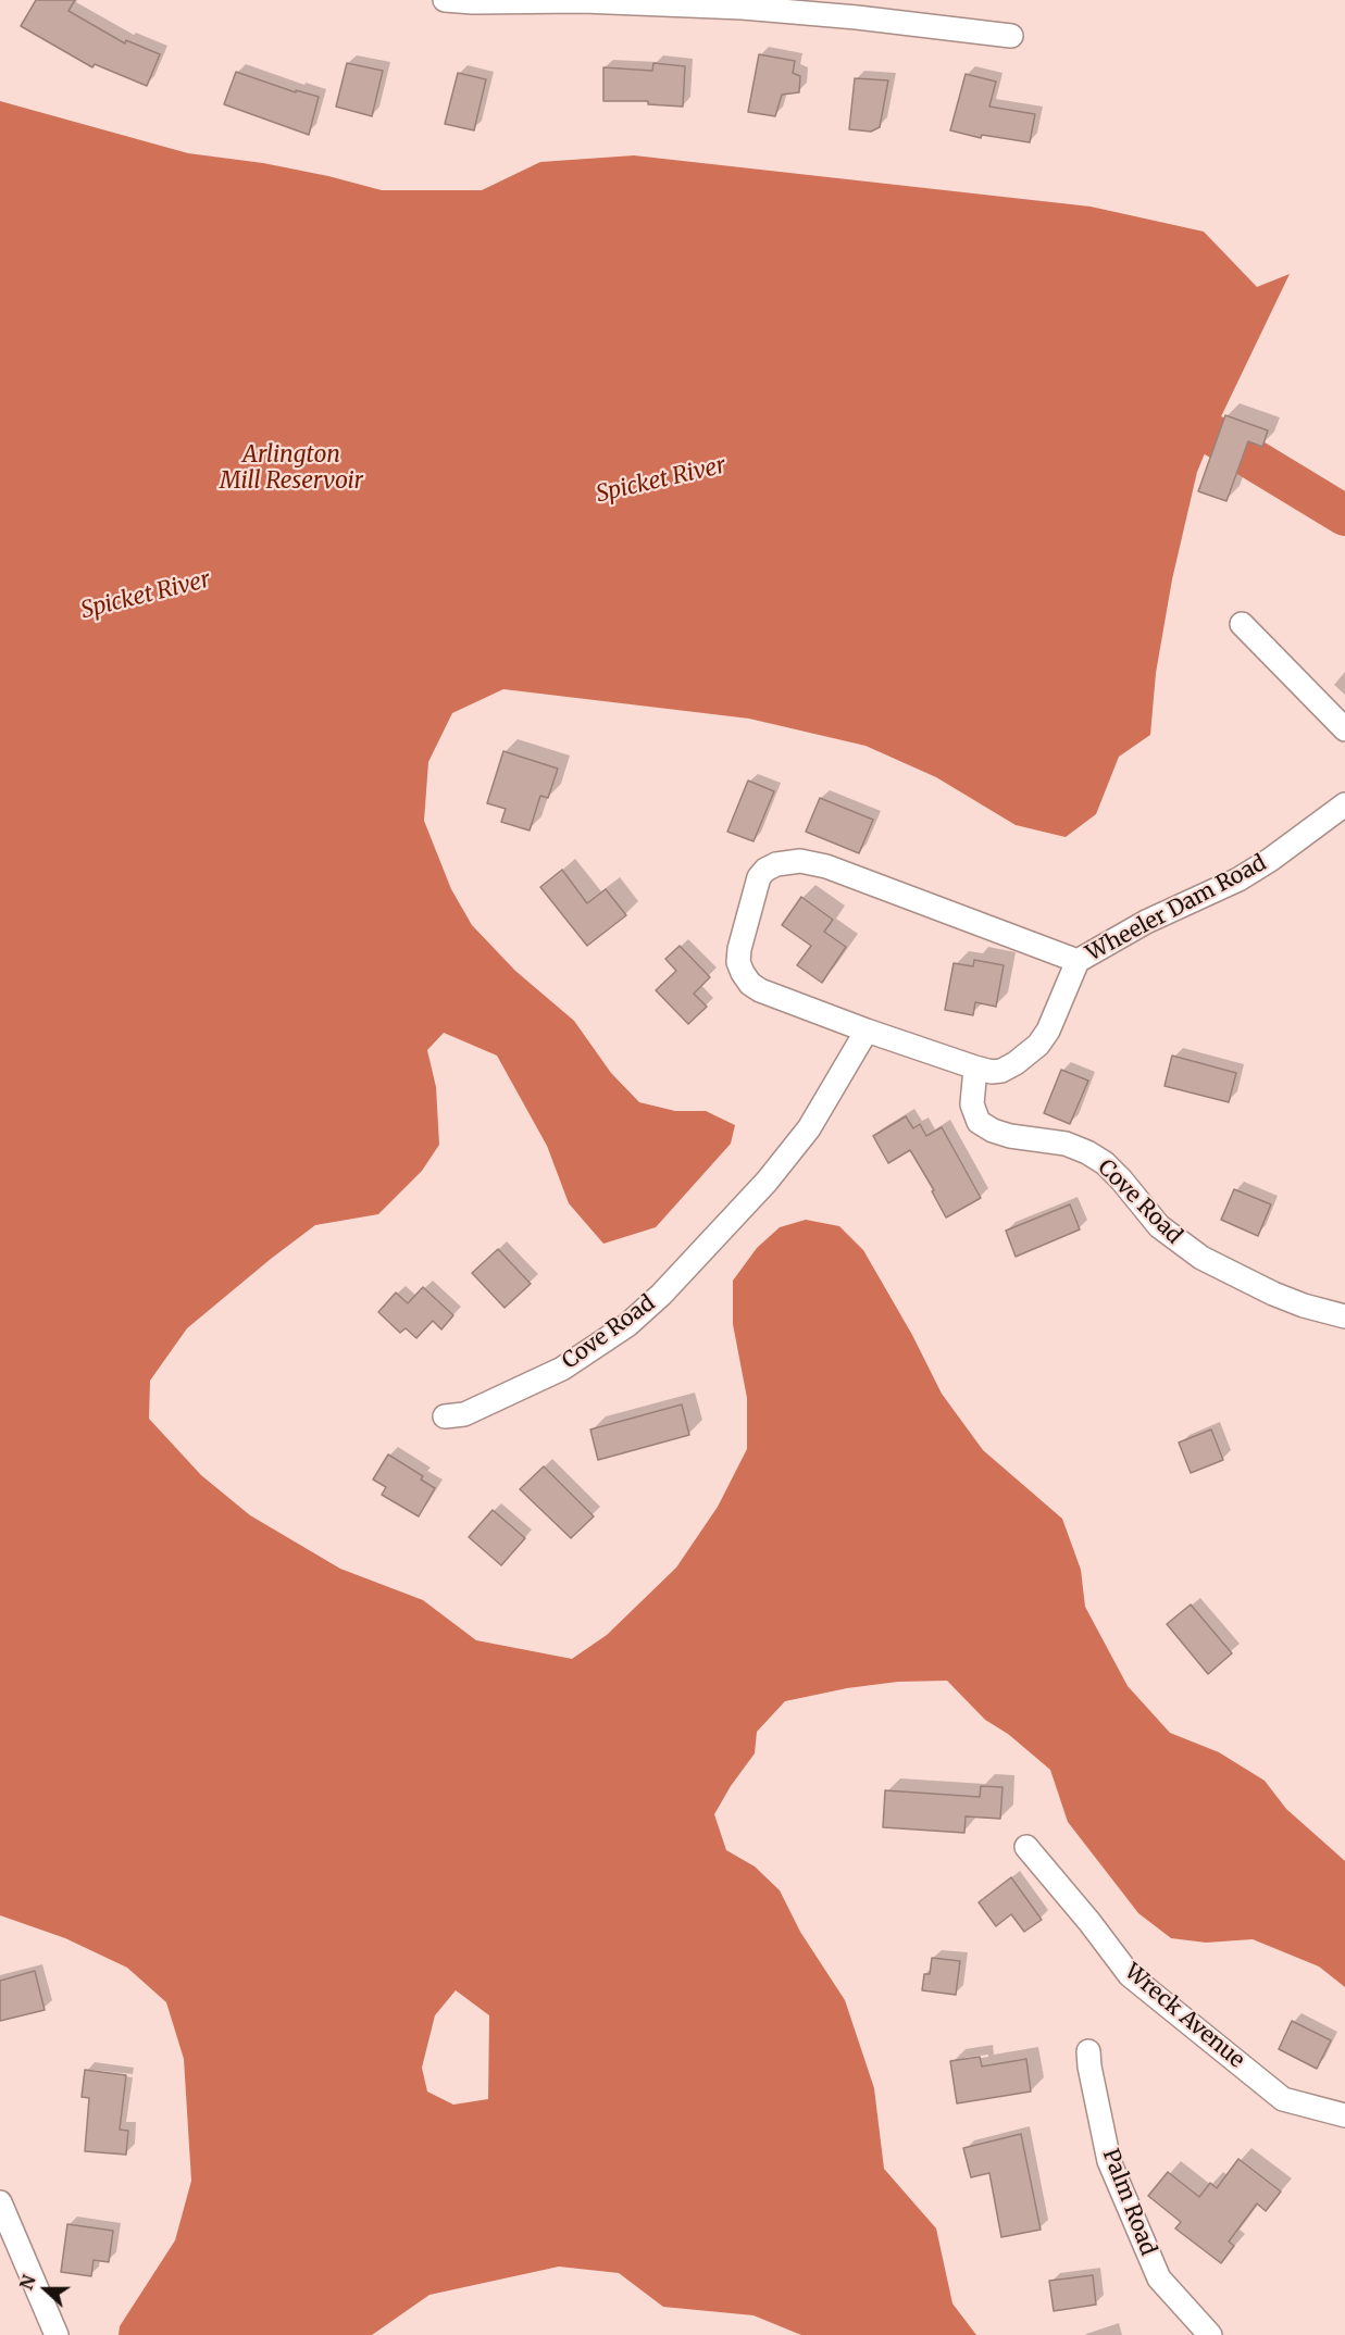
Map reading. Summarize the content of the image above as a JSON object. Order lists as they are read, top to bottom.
{
  "streets": {
    "street": [
      "Wheeler Dam Road",
      "Cove Road",
      "Wreck Avenue",
      "Palm Road"
    ]
  },
  "crossings": [
    ["Wheeler Dam Road", "Cove Road"]
  ],
  "water": ["Arlington Mill Reservoir", "Spicket River"],
  "north": "left"
}
